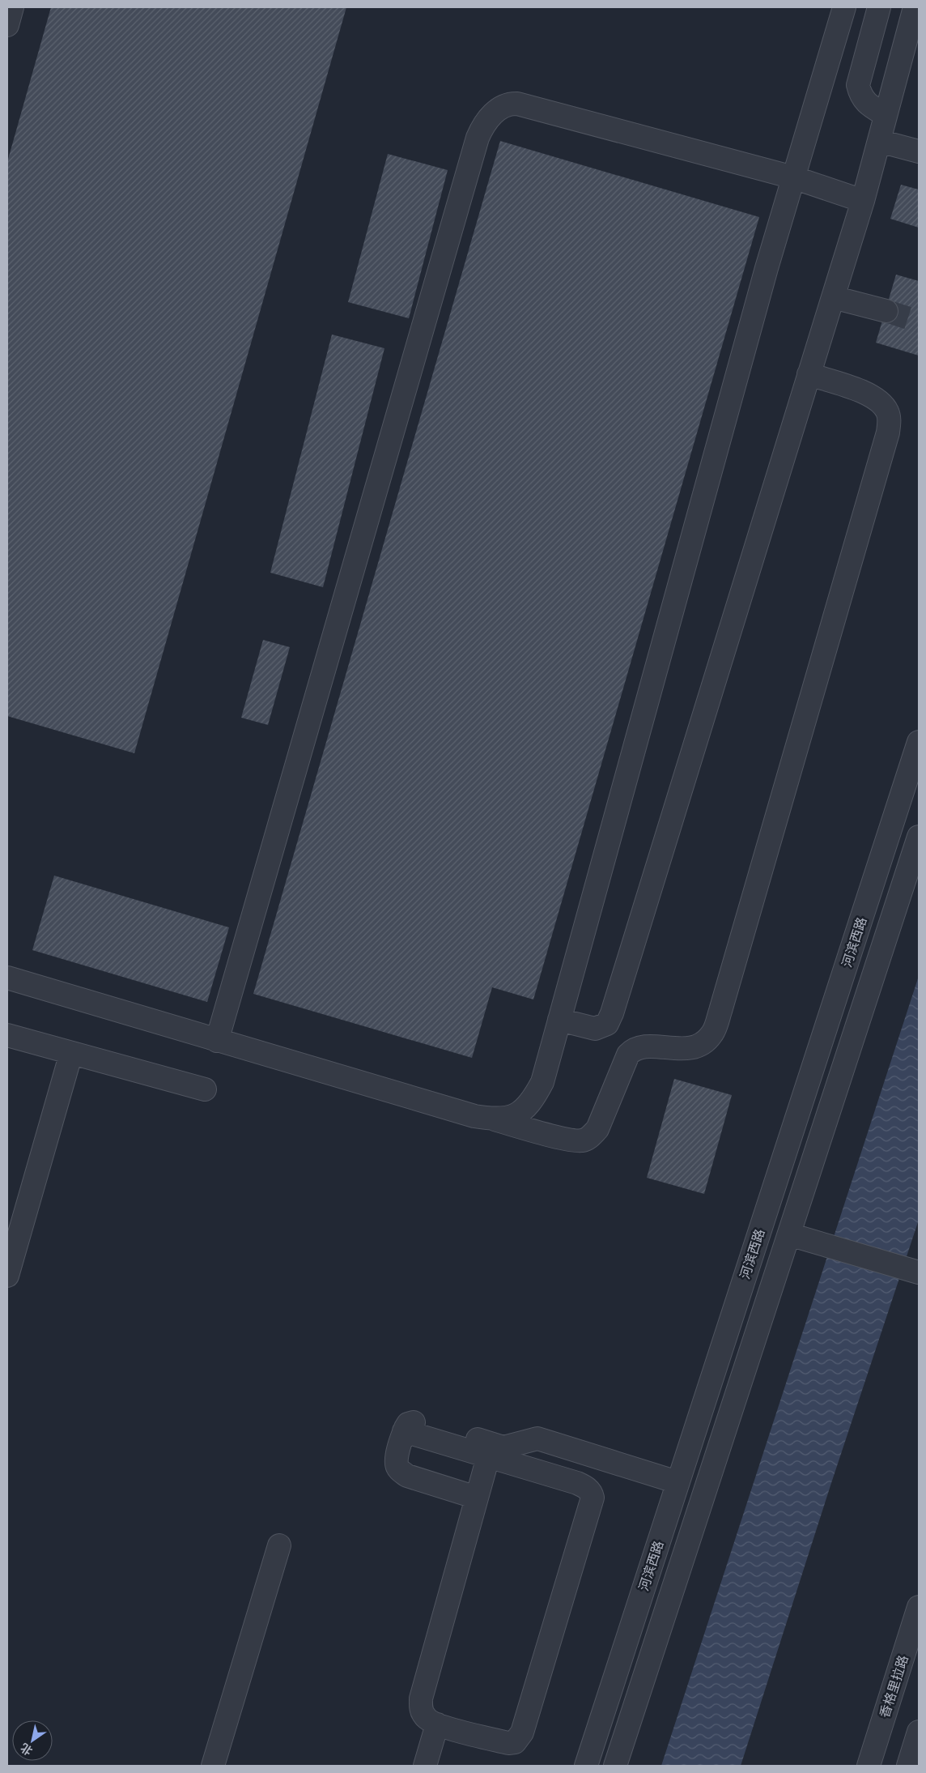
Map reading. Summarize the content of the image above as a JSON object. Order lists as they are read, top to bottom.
{
  "streets": {
    "street": ["河滨西路", "香格里拉路"]
  },
  "north": "bottom left"
}
